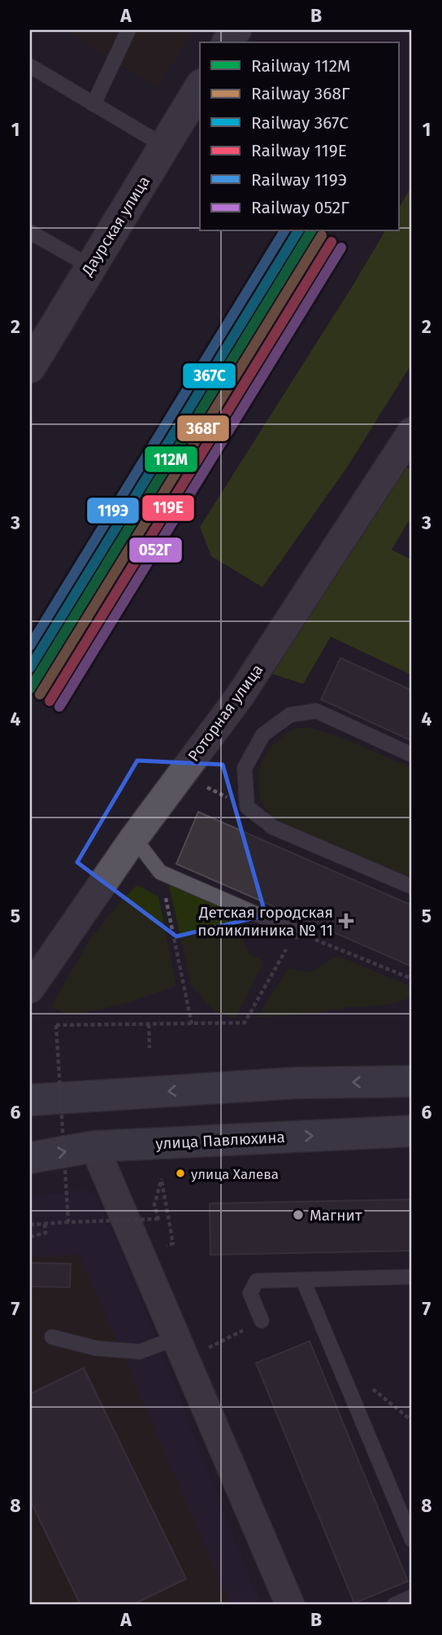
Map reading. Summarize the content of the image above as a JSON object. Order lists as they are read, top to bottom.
{
  "streets": {
    "main road": ["улица Павлюхина"],
    "street": ["Даурская улица", "Роторная улица"]
  },
  "places": {
    "health": ["Детская городская поликлиника № 11"],
    "other": ["улица Халева", "Магнит"]
  },
  "lines": [
    "rail line 112М",
    "rail line 367С",
    "rail line 119Э",
    "rail line 368Г",
    "rail line 119Е",
    "rail line 052Г"
  ],
  "legend": [
    "Railway 112М",
    "Railway 368Г",
    "Railway 367С",
    "Railway 119Е",
    "Railway 119Э",
    "Railway 052Г"
  ],
  "grid": {
    "columns": ["A", "B"],
    "rows": [
      "1",
      "2",
      "3",
      "4",
      "5",
      "6",
      "7",
      "8"
    ]
  }
}
